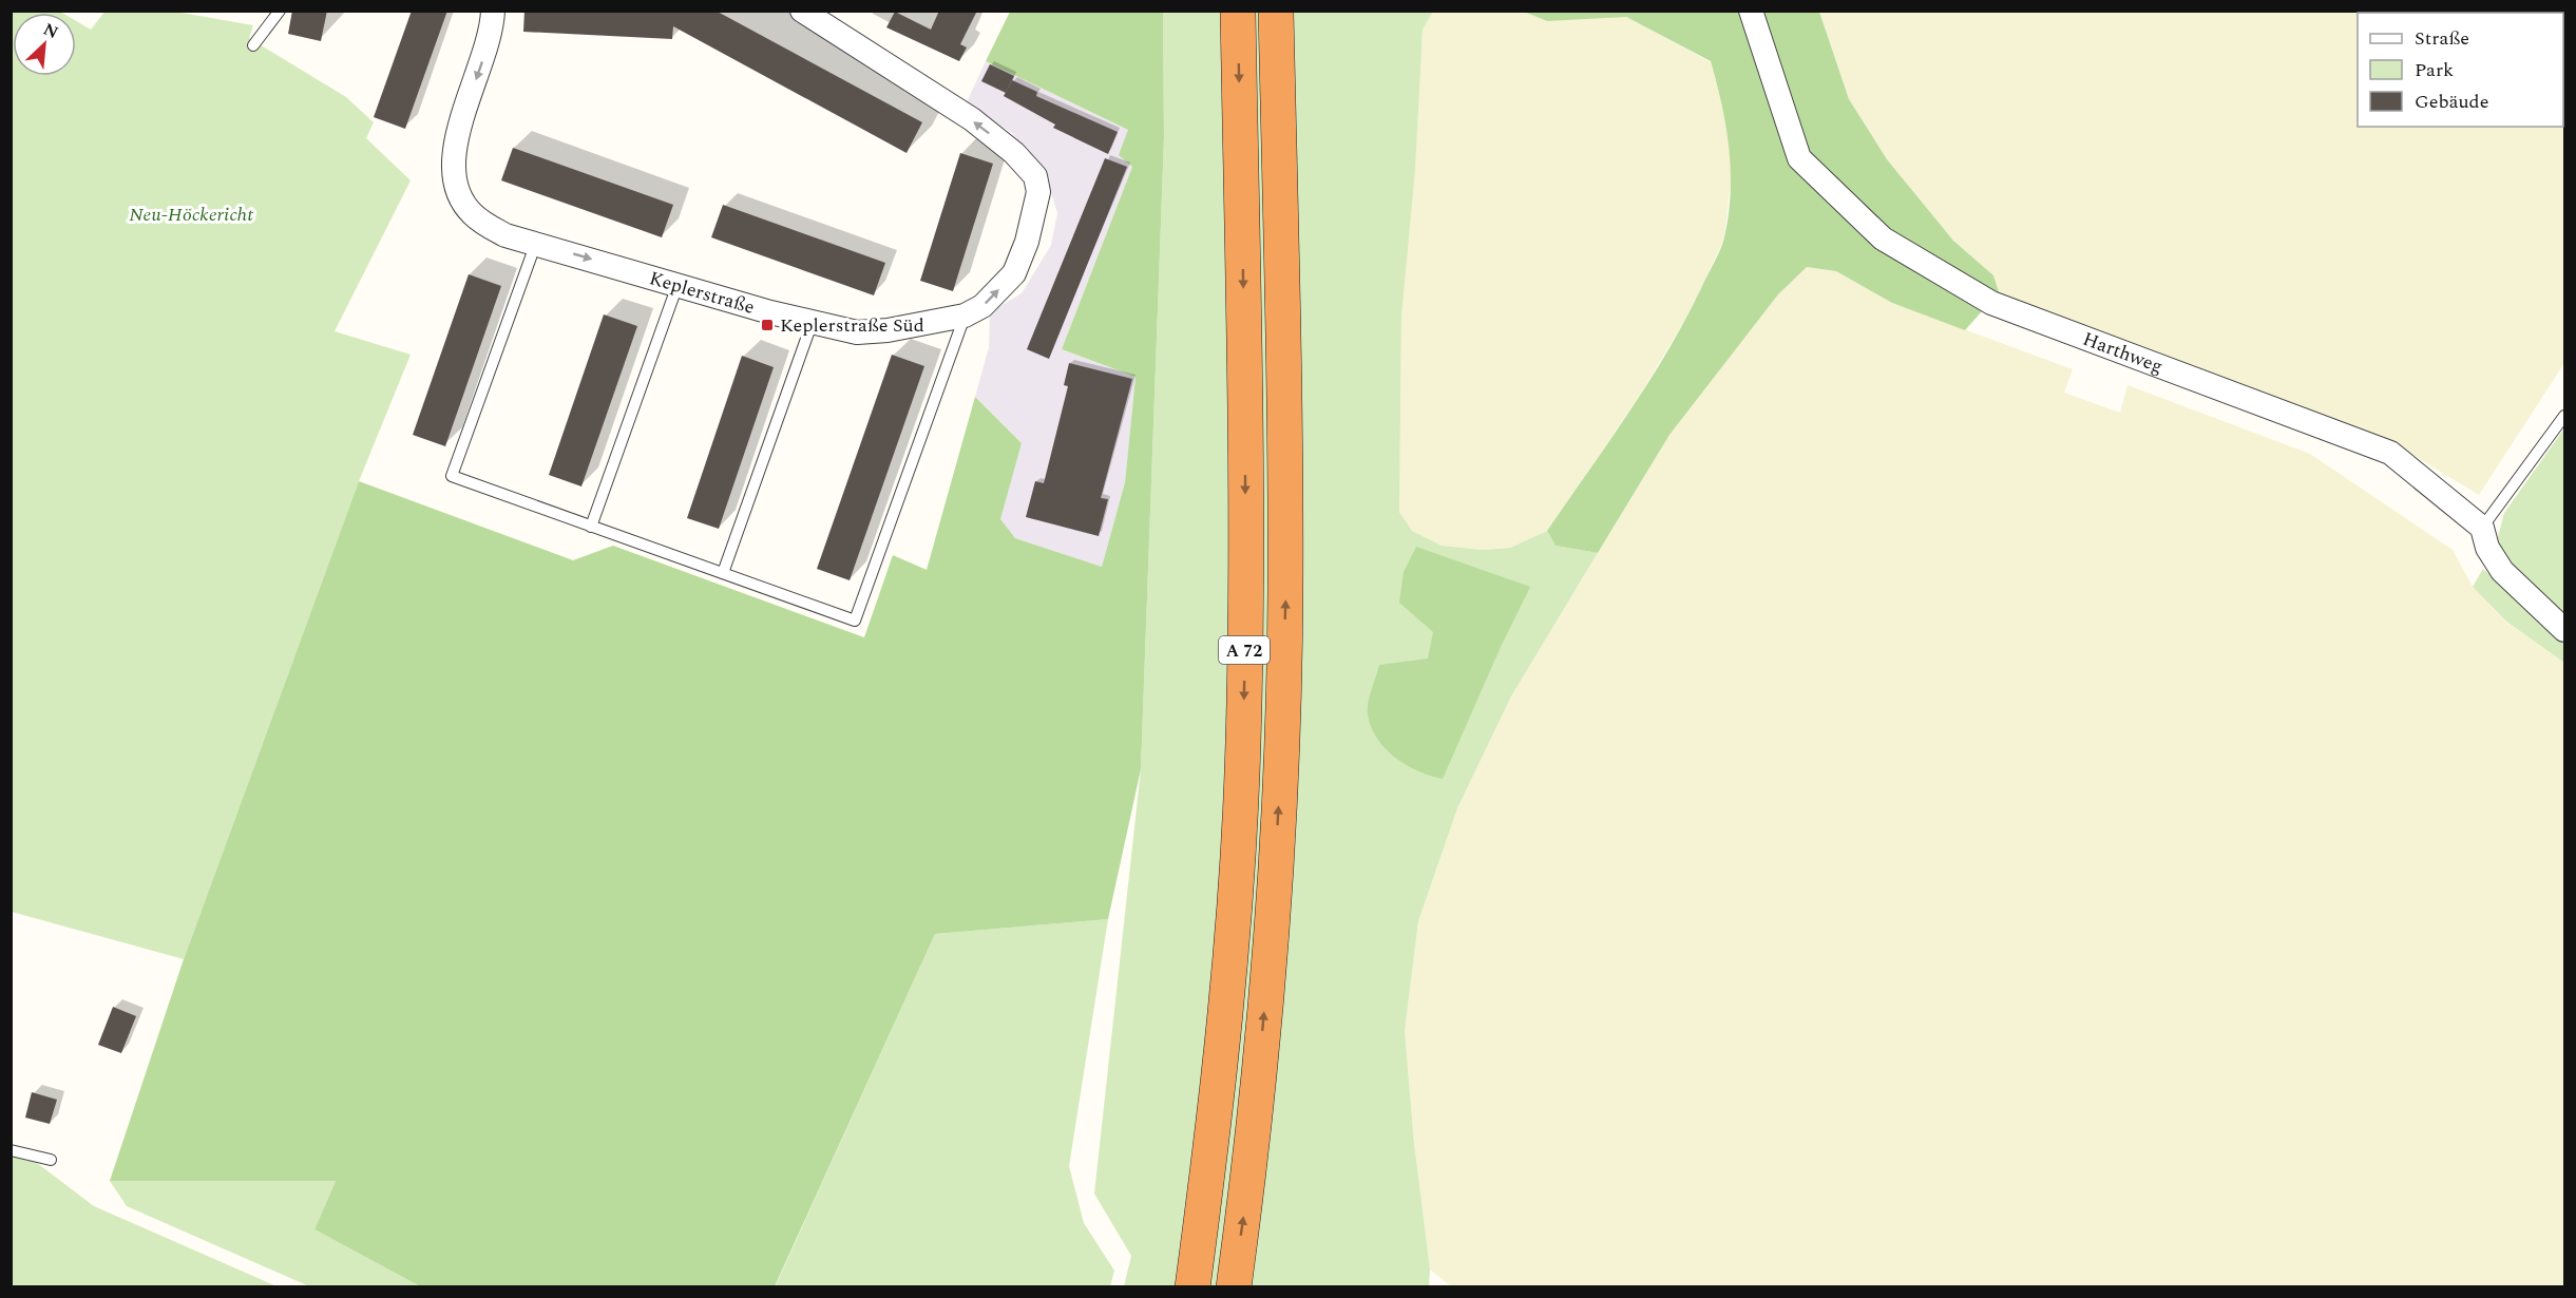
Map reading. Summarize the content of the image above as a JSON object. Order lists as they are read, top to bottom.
{
  "streets": {
    "highway": ["A 72"],
    "street": ["Keplerstraße", "Harthweg"]
  },
  "parks": ["Neu-Höckericht"],
  "places": {
    "transit": ["Keplerstraße Süd"]
  },
  "legend": ["Straße", "Park", "Gebäude"],
  "north": "top right"
}
